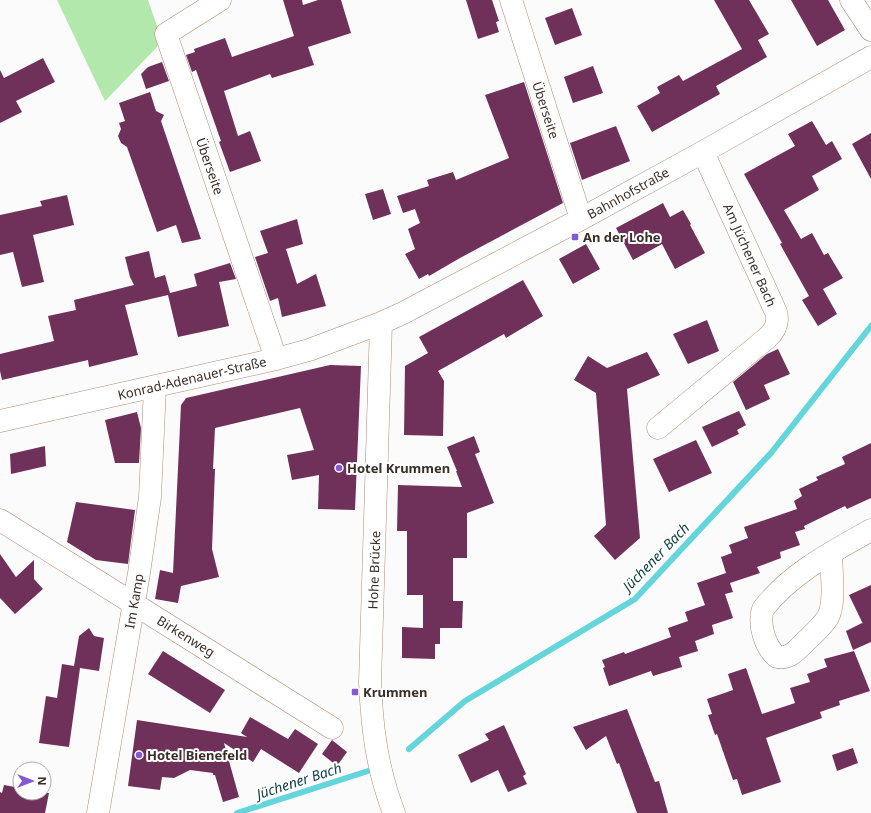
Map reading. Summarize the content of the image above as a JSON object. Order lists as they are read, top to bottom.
{
  "streets": {
    "street": [
      "Überseite",
      "Bahnhofstraße",
      "Am Jüchener Bach",
      "Konrad-Adenauer-Straße",
      "Hohe Brücke",
      "Im Kamp",
      "Birkenweg"
    ]
  },
  "crossings": [
    ["Überseite", "Bahnhofstraße"],
    ["Überseite", "Konrad-Adenauer-Straße"],
    ["Bahnhofstraße", "Am Jüchener Bach"],
    ["Bahnhofstraße", "Konrad-Adenauer-Straße"],
    ["Bahnhofstraße", "Hohe Brücke"],
    ["Konrad-Adenauer-Straße", "Hohe Brücke"],
    ["Konrad-Adenauer-Straße", "Im Kamp"],
    ["Im Kamp", "Birkenweg"]
  ],
  "water": ["Jüchener Bach"],
  "places": {
    "transit": ["An der Lohe", "Krummen"],
    "other": ["Hotel Krummen", "Hotel Bienefeld"]
  },
  "north": "right"
}
